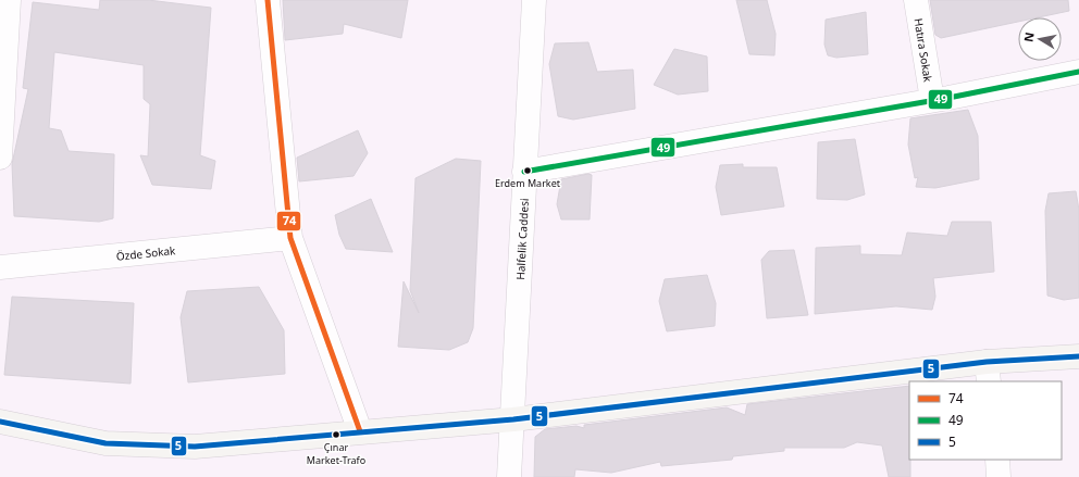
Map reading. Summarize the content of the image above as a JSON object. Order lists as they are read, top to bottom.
{
  "streets": {
    "street": ["Hatıra Sokak", "Halfelik Caddesi", "Özde Sokak"]
  },
  "places": ["Erdem Market", "Çınar Market-Trafo"],
  "lines": ["transit line 74", "transit line 49", "transit line 5"],
  "legend": ["74", "49", "5"],
  "north": "left"
}
